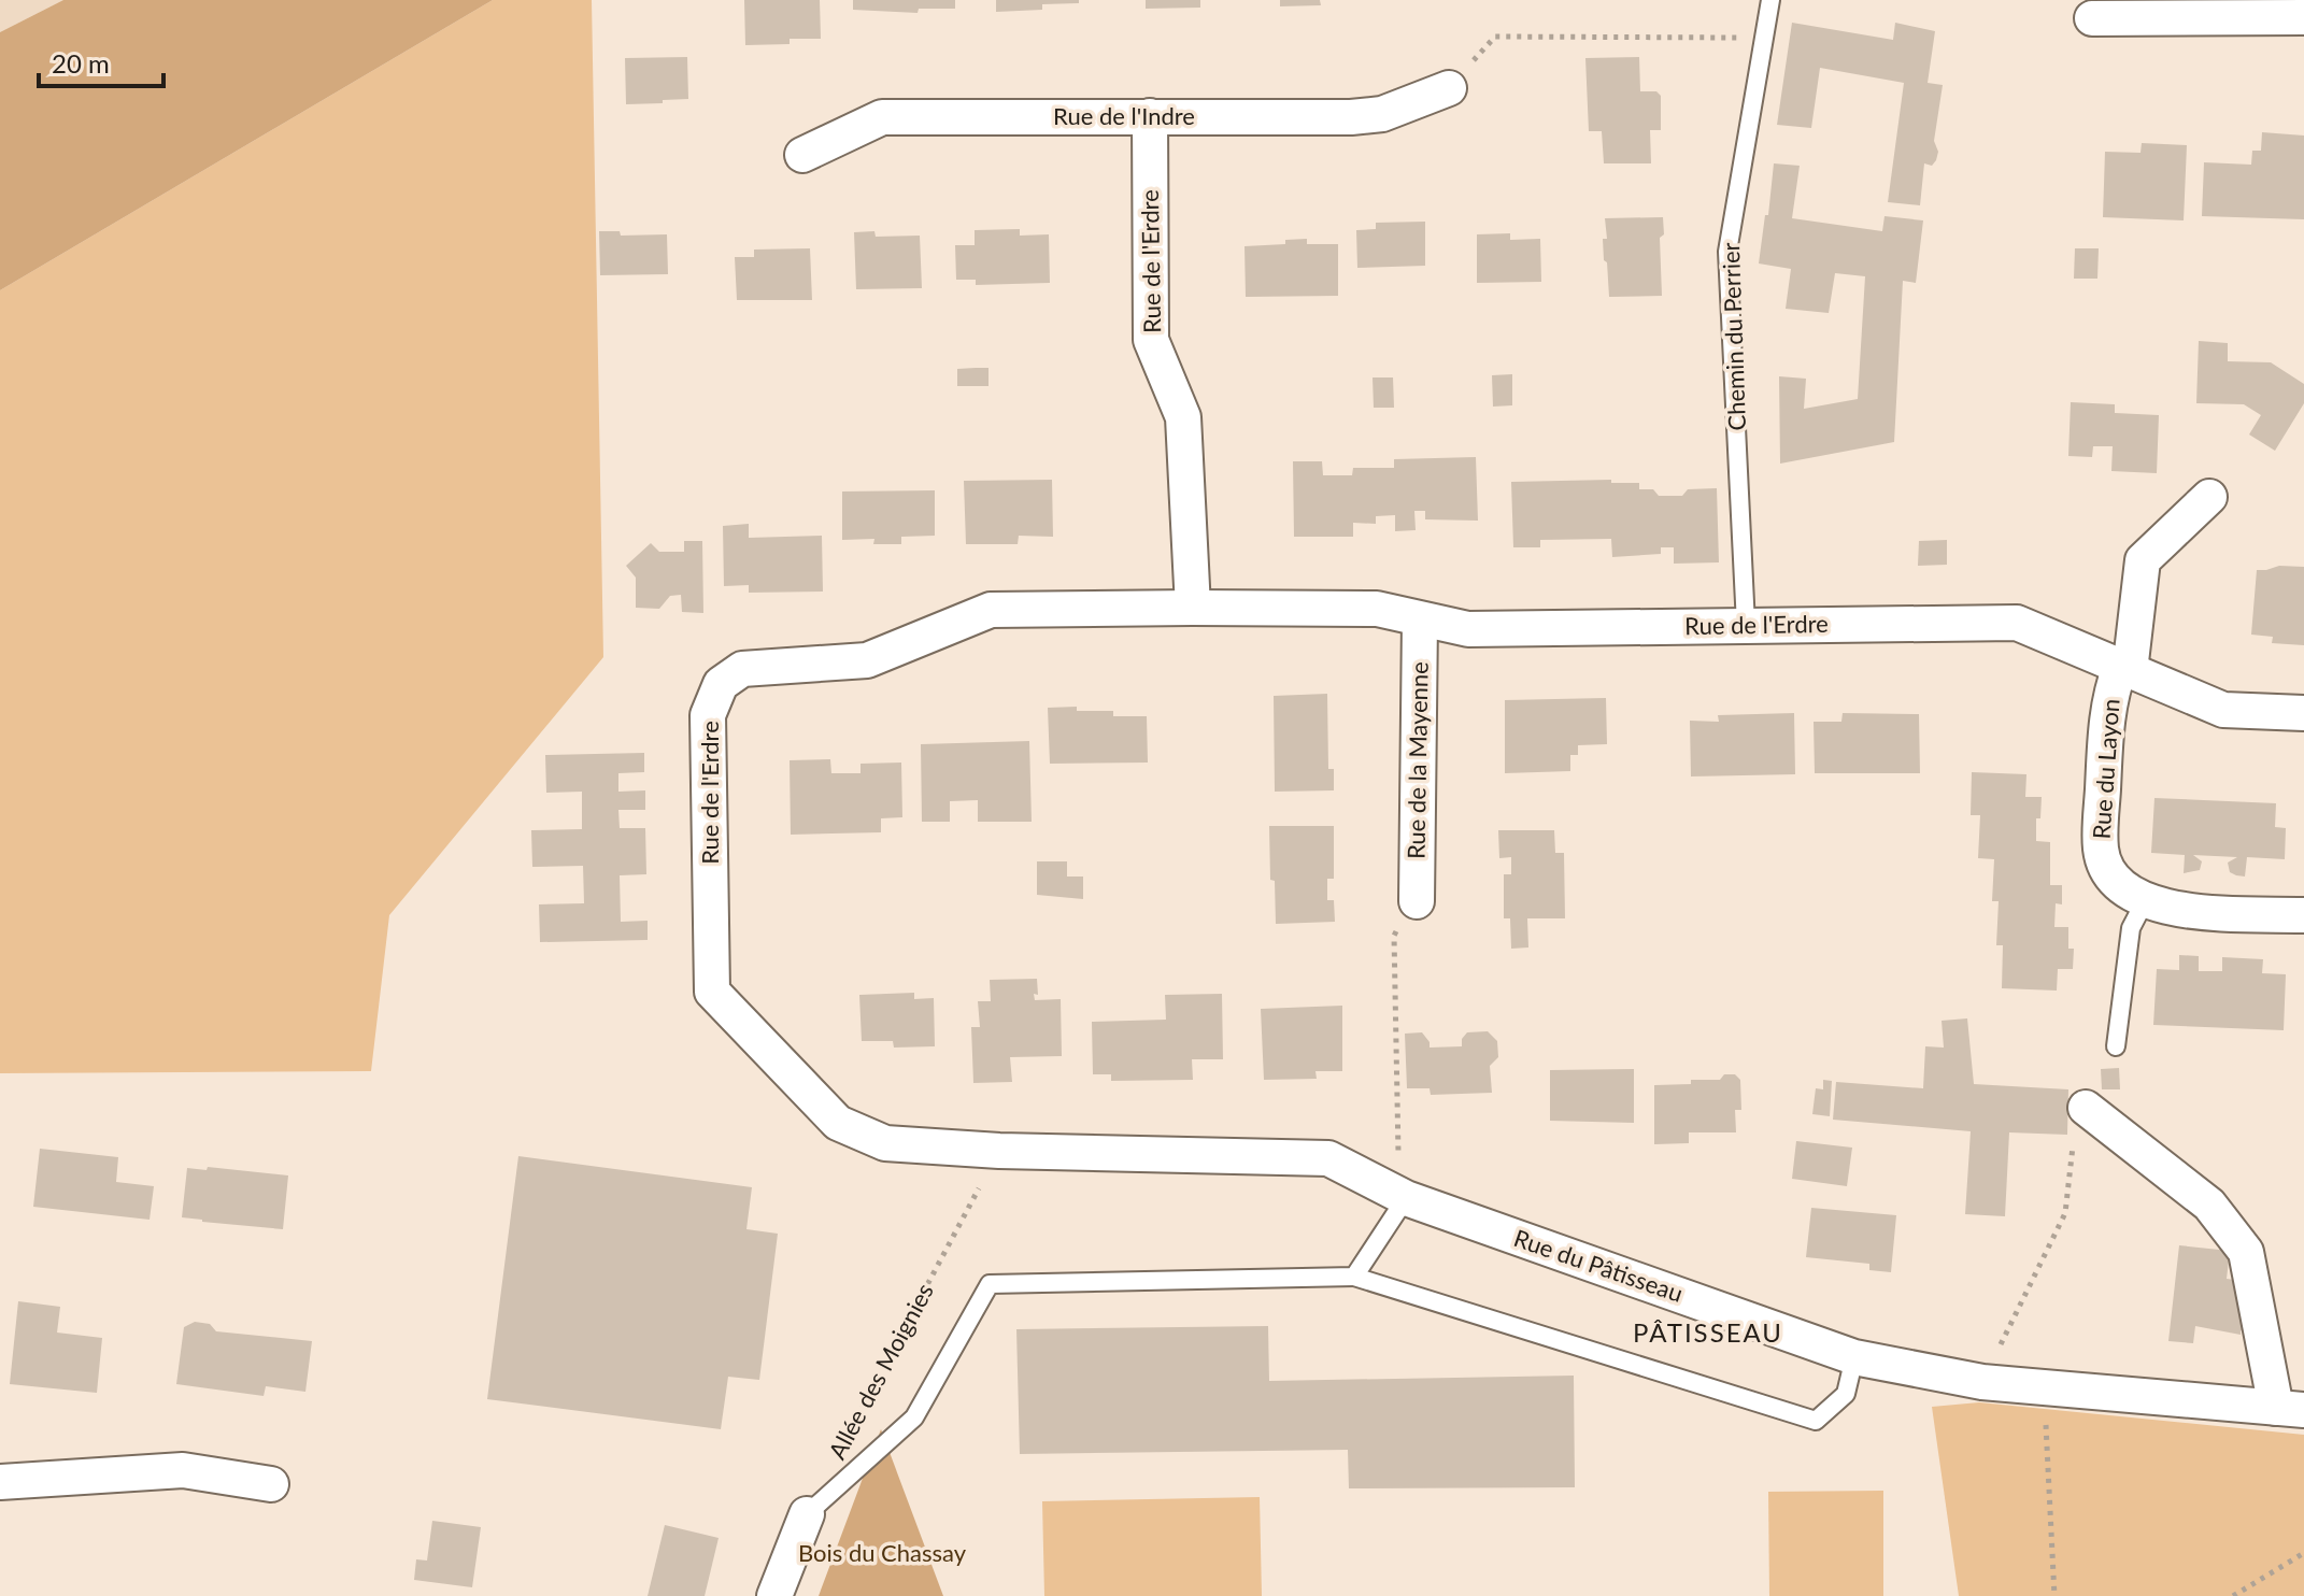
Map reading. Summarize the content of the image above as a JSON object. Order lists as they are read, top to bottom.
{
  "streets": {
    "street": [
      "Rue de l'Indre",
      "Rue de l'Erdre",
      "Rue de la Mayenne",
      "Rue du Layon",
      "Rue du Pâtisseau"
    ],
    "lane": ["Chemin du Perrier"],
    "path": ["Allée des Moignies"]
  },
  "crossings": [
    ["Rue de l'Indre", "Rue de l'Erdre"],
    ["Rue de l'Erdre", "Chemin du Perrier"],
    ["Rue de l'Erdre", "Rue de la Mayenne"],
    ["Rue de l'Erdre", "Rue du Layon"],
    ["Rue de l'Erdre", "Rue du Pâtisseau"],
    ["Rue de l'Erdre", "Allée des Moignies"],
    ["Rue du Pâtisseau", "Allée des Moignies"]
  ],
  "districts": ["PÂTISSEAU"],
  "parks": ["Bois du Chassay"],
  "scale_bar": "20 m"
}
